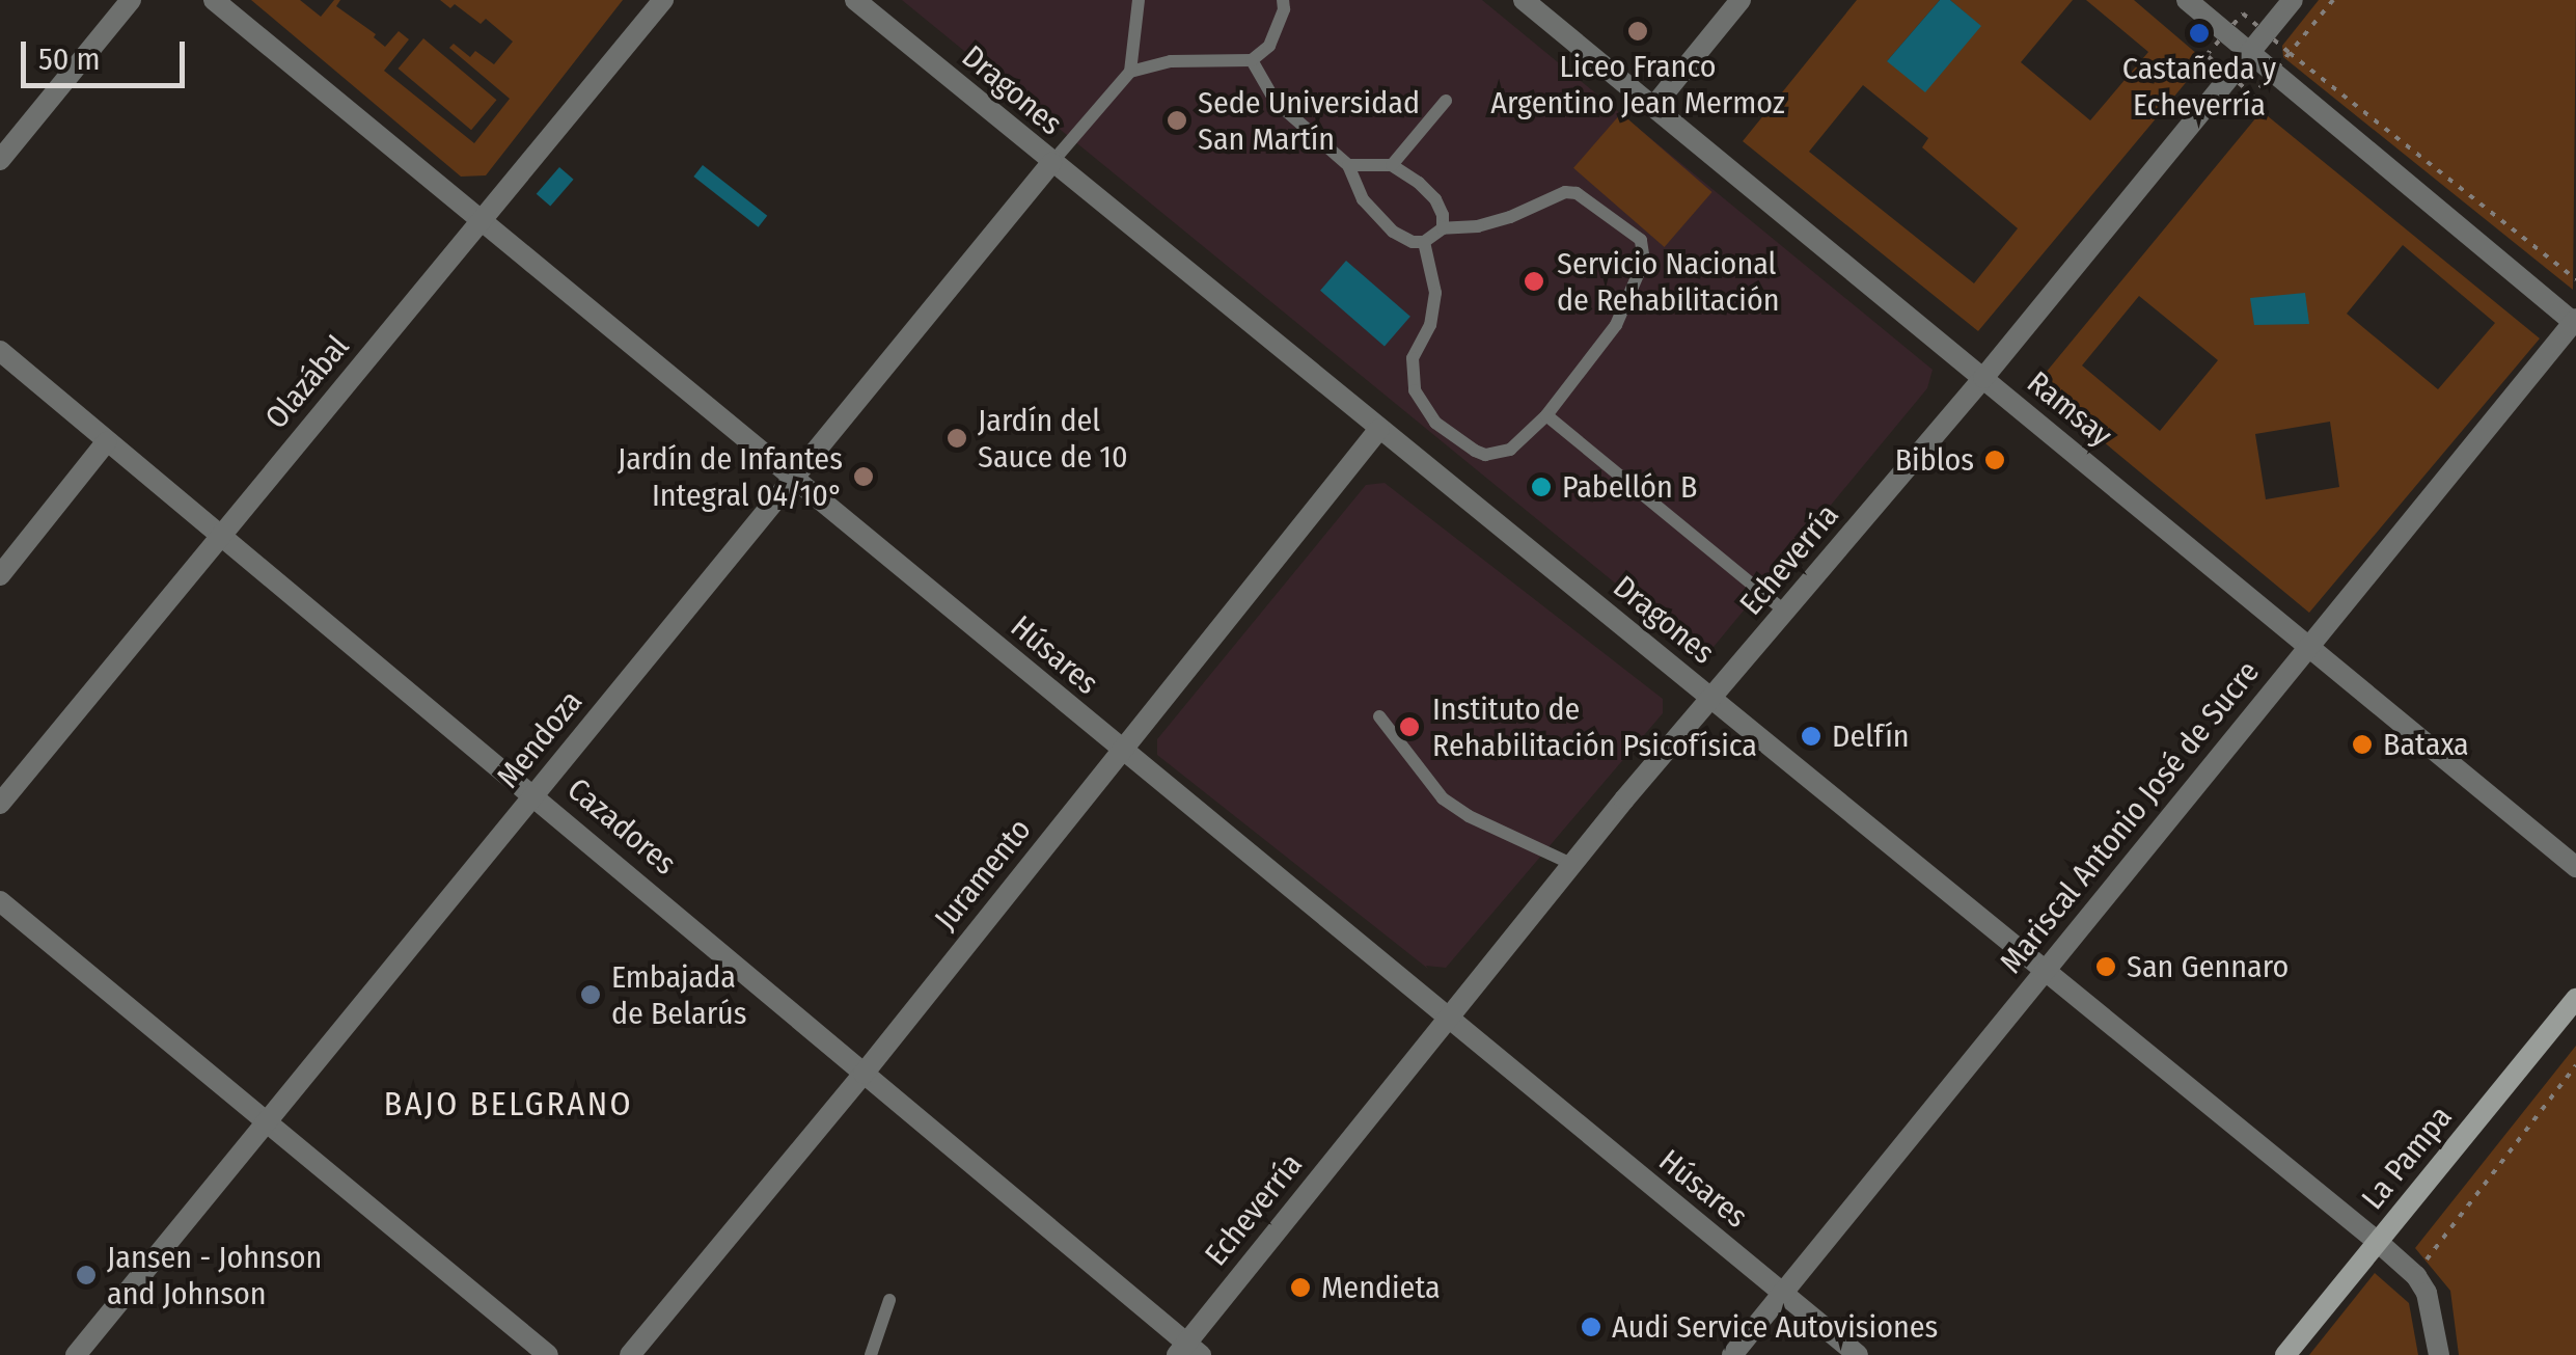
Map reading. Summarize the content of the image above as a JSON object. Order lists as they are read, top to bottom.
{
  "streets": {
    "street": [
      "Dragones",
      "Olazábal",
      "Ramsay",
      "Echeverría",
      "Húsares",
      "Mendoza",
      "Mariscal Antonio José de Sucre",
      "Cazadores",
      "Juramento",
      "La Pampa"
    ]
  },
  "crossings": [
    ["Dragones", "Echeverría"],
    ["Dragones", "Mendoza"],
    ["Dragones", "Mariscal Antonio José de Sucre"],
    ["Dragones", "Juramento"],
    ["Dragones", "La Pampa"],
    ["Olazábal", "Húsares"],
    ["Olazábal", "Cazadores"],
    ["Ramsay", "Echeverría"],
    ["Ramsay", "Mariscal Antonio José de Sucre"],
    ["Echeverría", "Húsares"],
    ["Echeverría", "Cazadores"],
    ["Húsares", "Mendoza"],
    ["Húsares", "Mariscal Antonio José de Sucre"],
    ["Húsares", "Juramento"],
    ["Mendoza", "Cazadores"],
    ["Cazadores", "Juramento"]
  ],
  "districts": ["BAJO BELGRANO"],
  "places": [
    "Liceo Franco Argentino Jean Mermoz",
    "Castañeda y Echeverría",
    "Sede Universidad San Martín",
    "Servicio Nacional de Rehabilitación",
    "Jardín del Sauce de 10",
    "Biblos",
    "Jardín de Infantes Integral 04/10°",
    "Pabellón B",
    "Instituto de Rehabilitación Psicofísica",
    "Delfín",
    "Bataxa",
    "San Gennaro",
    "Embajada de Belarús",
    "Jansen - Johnson and Johnson",
    "Mendieta",
    "Audi Service Autovisiones"
  ],
  "scale_bar": "50 m"
}
